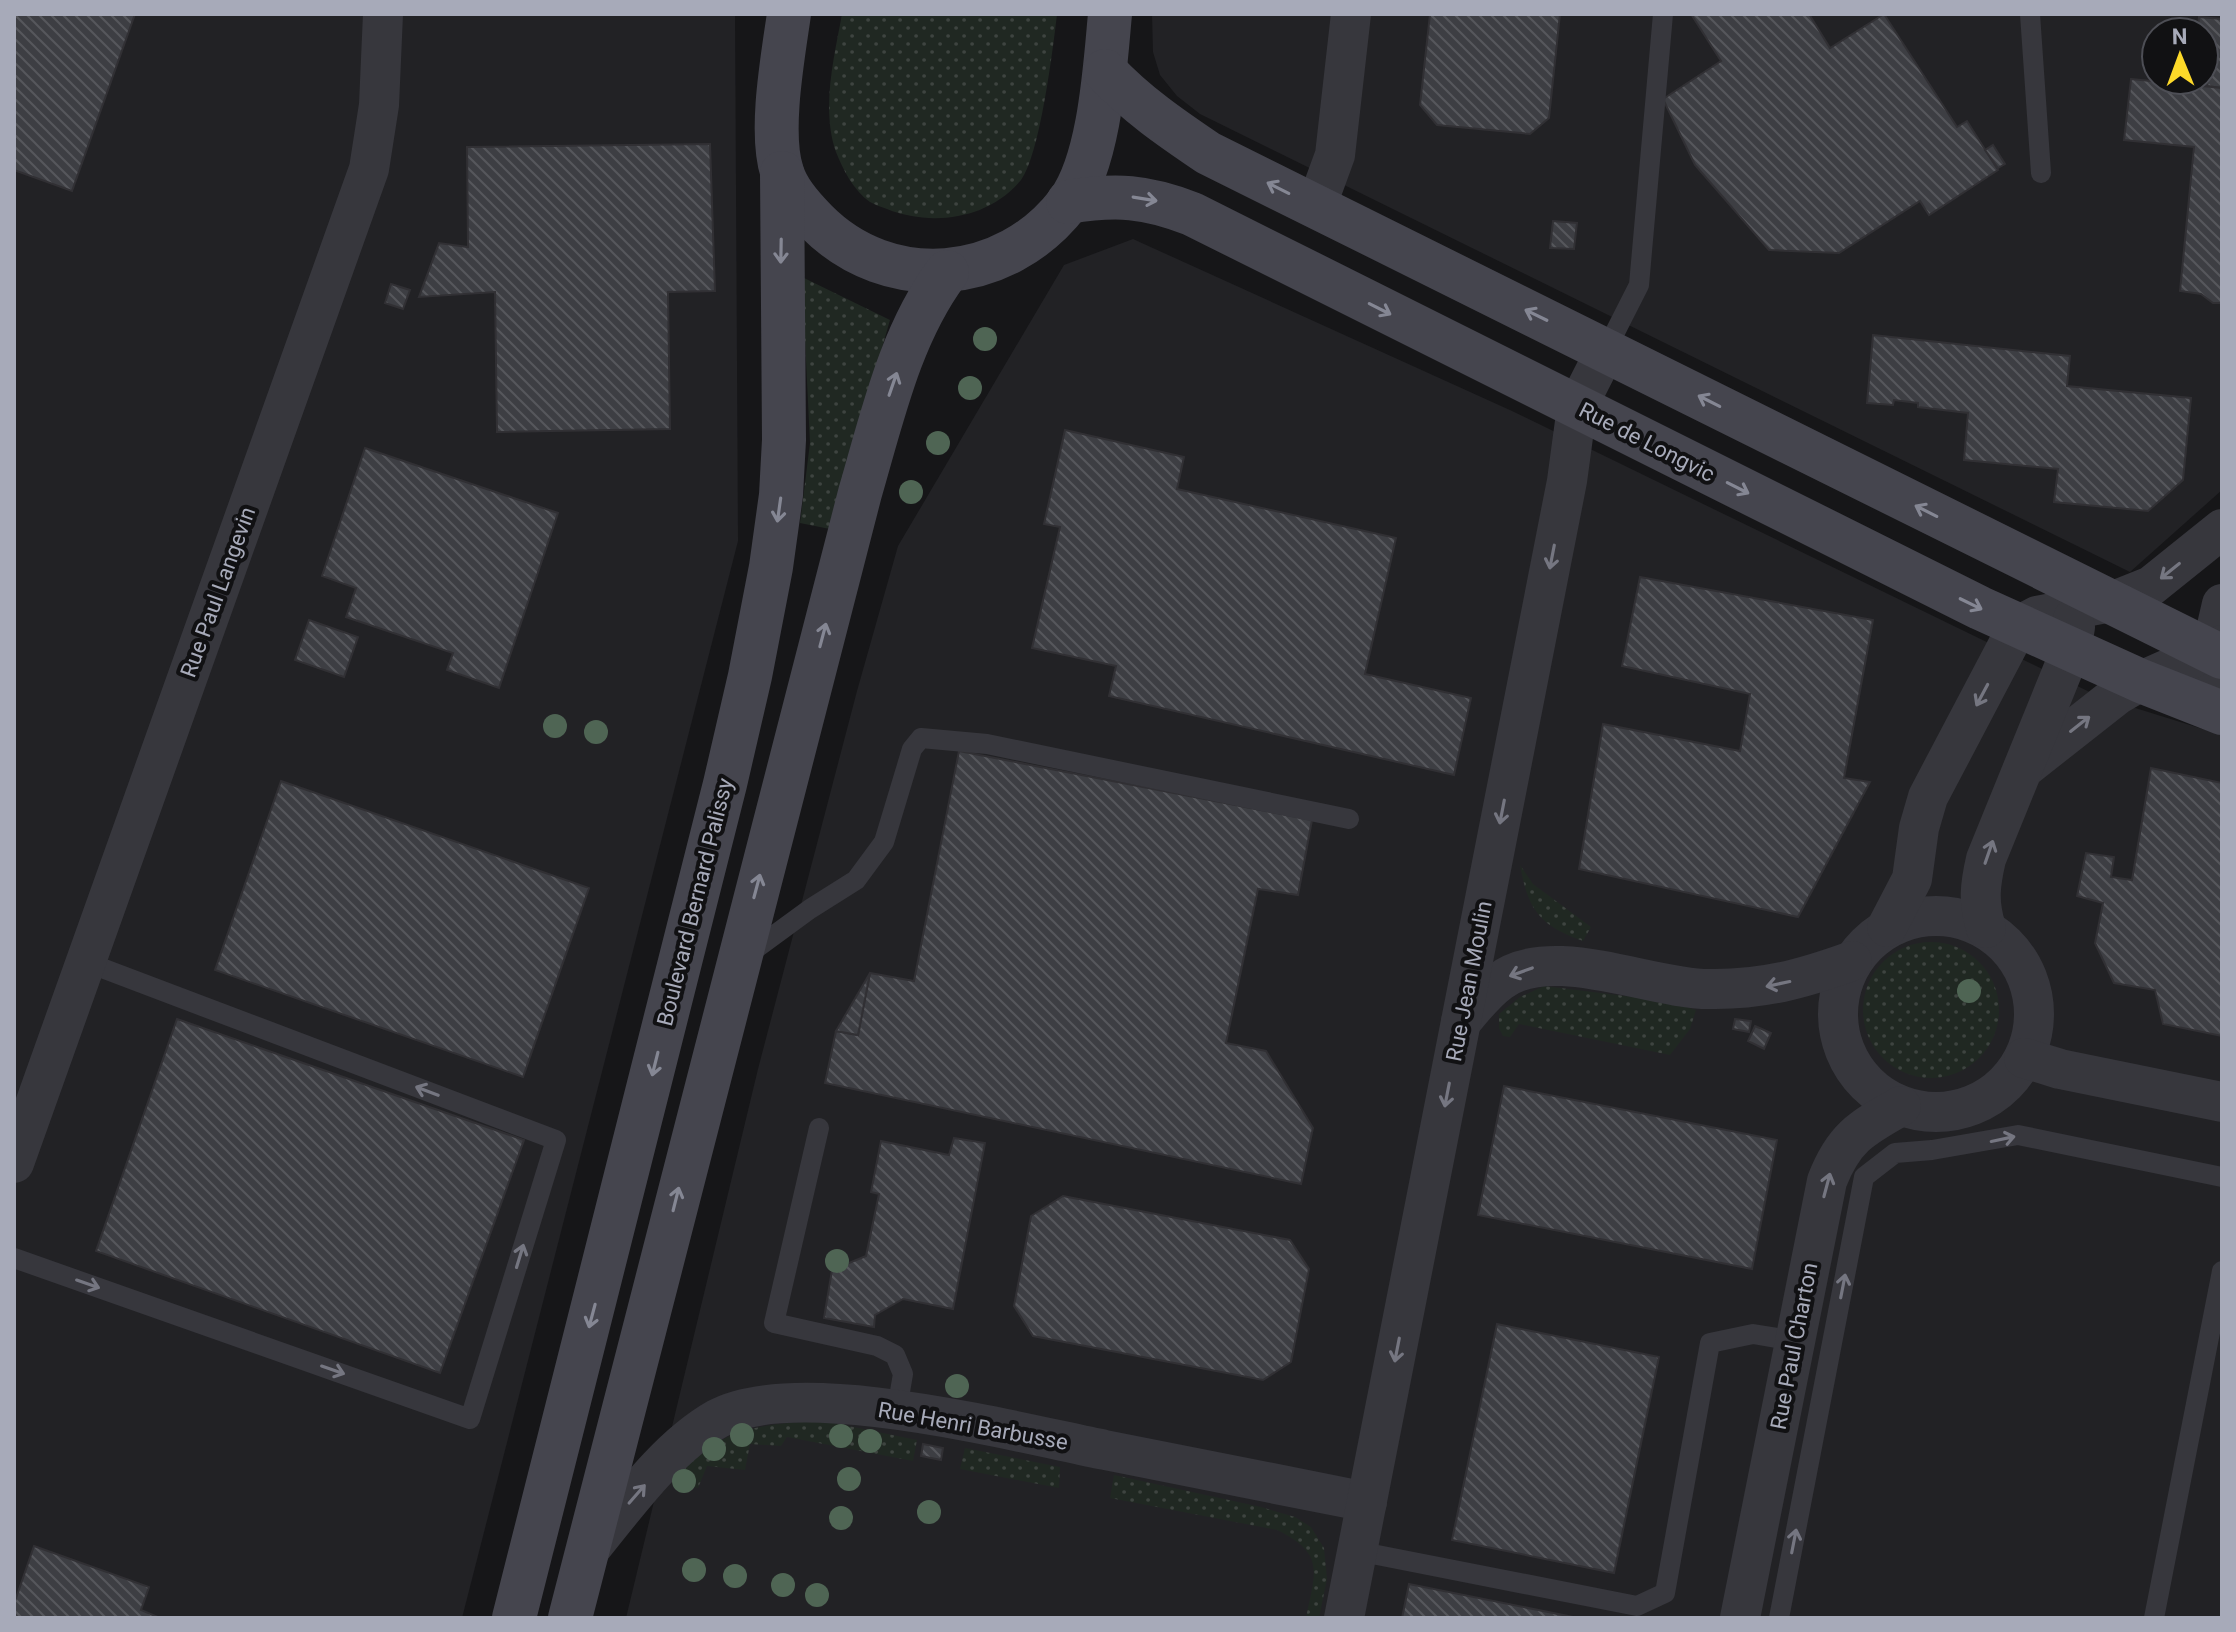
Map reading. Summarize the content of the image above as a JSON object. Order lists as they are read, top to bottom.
{
  "streets": {
    "main road": ["Rue de Longvic", "Boulevard Bernard Palissy"],
    "street": [
      "Rue Paul Langevin",
      "Rue Jean Moulin",
      "Rue Paul Charton",
      "Rue Henri Barbusse"
    ]
  },
  "crossings": [
    ["Rue de Longvic", "Rue Jean Moulin"],
    ["Rue Jean Moulin", "Rue Henri Barbusse"]
  ],
  "one_way": ["Rue Jean Moulin", "Rue Paul Charton", "Rue Henri Barbusse"],
  "north": "top"
}
